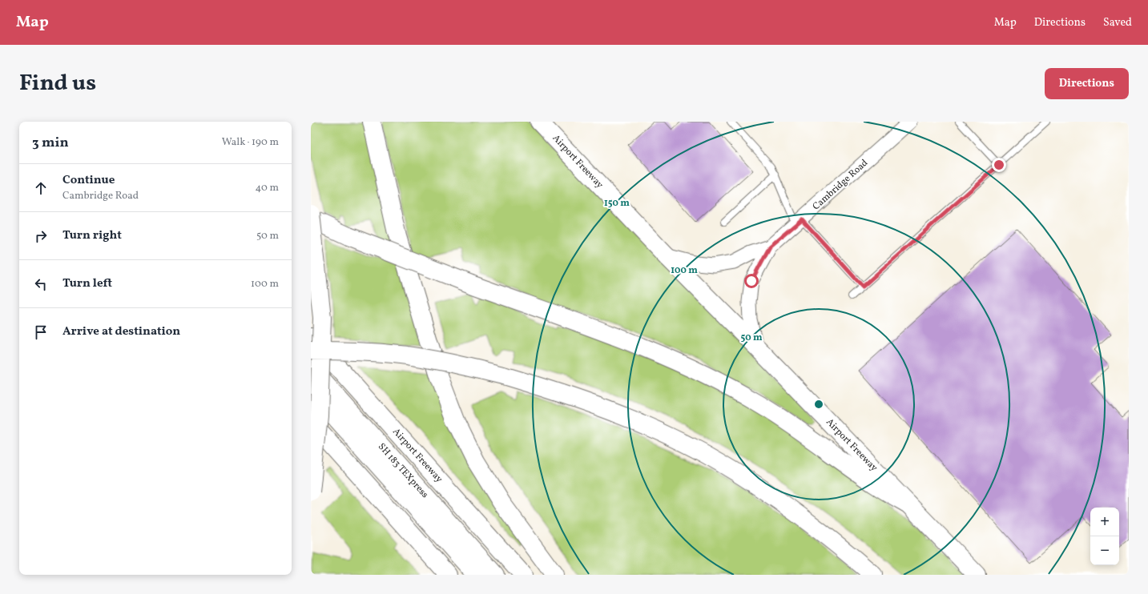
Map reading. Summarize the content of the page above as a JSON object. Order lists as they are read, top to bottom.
{
  "streets": {
    "main road": ["Airport Freeway", "SH 183 TEXpress"],
    "street": ["Cambridge Road"]
  },
  "crossings": [
    ["Airport Freeway", "Cambridge Road"]
  ],
  "page": {
    "header": "Map",
    "nav": ["Map", "Directions", "Saved"],
    "title": "Find us",
    "buttons": "Directions",
    "heading": ["3 min", "Walk · 190 m"],
    "list": [
      ["Continue", "Cambridge Road", "40 m"],
      ["Turn right", "50 m"],
      ["Turn left", "100 m"],
      "Arrive at destination"
    ],
    "map_buttons": ["+", "−"]
  },
  "rings": ["150 m", "100 m", "50 m"]
}
